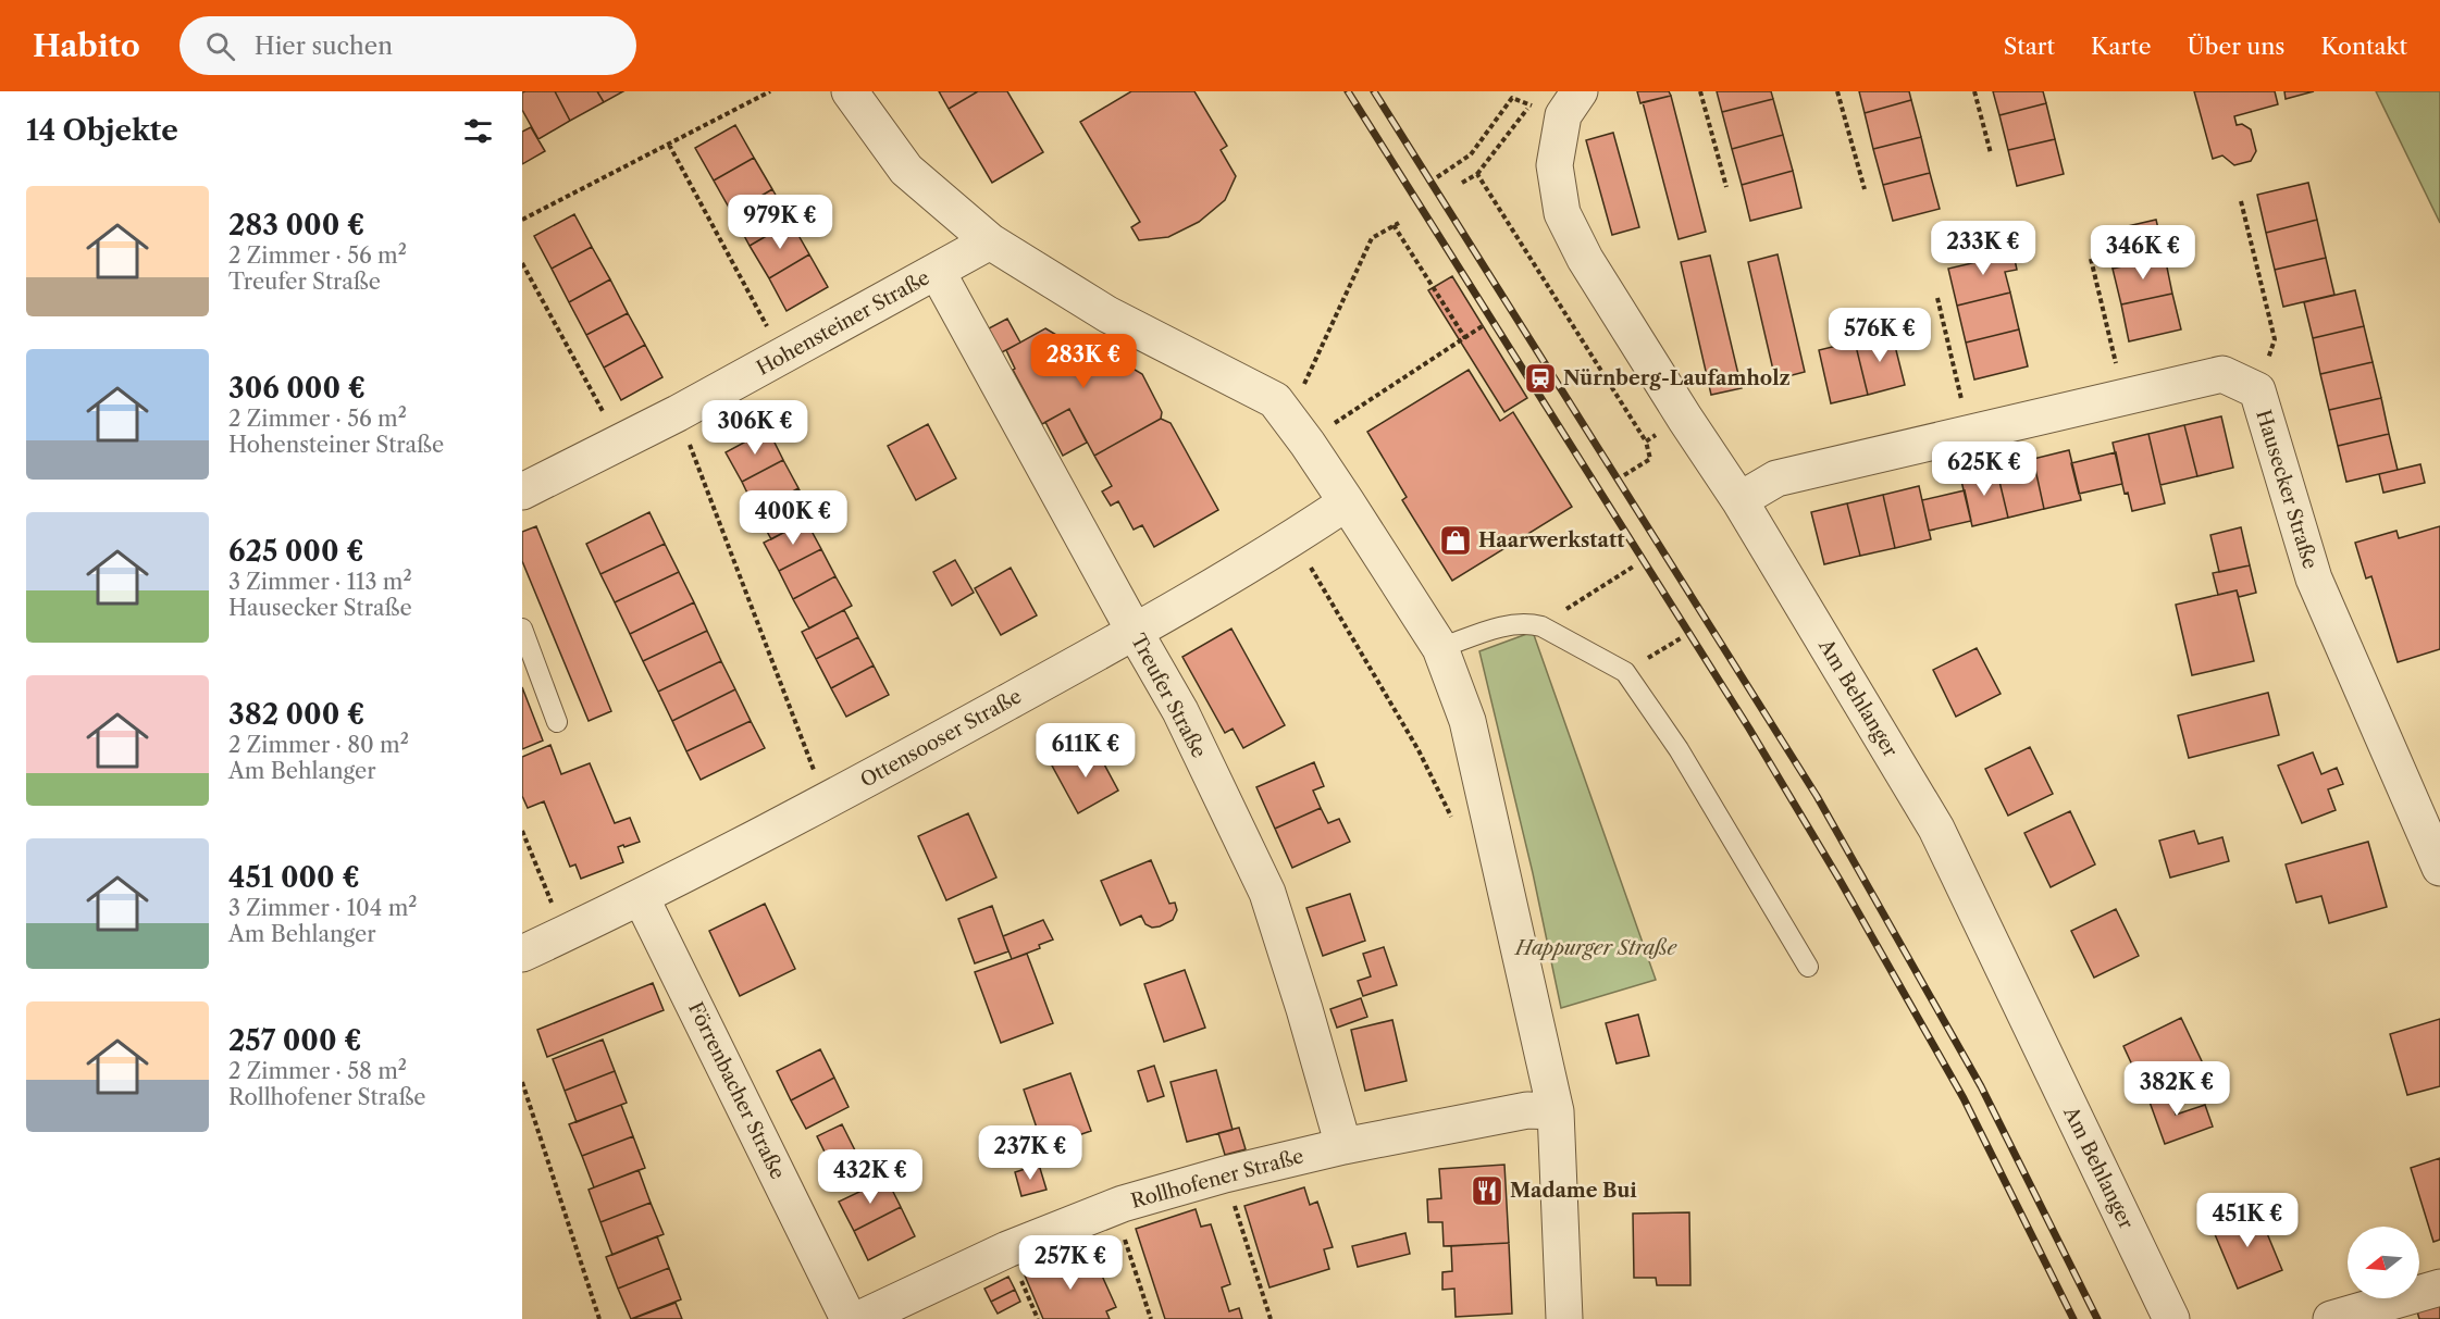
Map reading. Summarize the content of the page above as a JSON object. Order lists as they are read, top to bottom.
{
  "streets": {
    "street": [
      "Hohensteiner Straße",
      "Hausecker Straße",
      "Treufer Straße",
      "Am Behlanger",
      "Ottensooser Straße",
      "Förrenbacher Straße",
      "Rollhofener Straße"
    ]
  },
  "crossings": [
    ["Hohensteiner Straße", "Treufer Straße"],
    ["Hausecker Straße", "Am Behlanger"],
    ["Treufer Straße", "Ottensooser Straße"],
    ["Treufer Straße", "Rollhofener Straße"],
    ["Ottensooser Straße", "Förrenbacher Straße"]
  ],
  "parks": ["Happurger Straße"],
  "places": {
    "station": ["Nürnberg-Laufamholz"],
    "shop": ["Haarwerkstatt"],
    "restaurant": ["Madame Bui"]
  },
  "north": "left",
  "page": {
    "header": "Habito",
    "search": "Hier suchen",
    "nav": [
      "Start",
      "Karte",
      "Über uns",
      "Kontakt"
    ],
    "heading": "14 Objekte",
    "list": [
      {
        "name": "283 000 €",
        "note": "2 Zimmer · 56 m² · Treufer Straße"
      },
      {
        "name": "306 000 €",
        "note": "2 Zimmer · 56 m² · Hohensteiner Straße"
      },
      {
        "name": "625 000 €",
        "note": "3 Zimmer · 113 m² · Hausecker Straße"
      },
      {
        "name": "382 000 €",
        "note": "2 Zimmer · 80 m² · Am Behlanger"
      },
      {
        "name": "451 000 €",
        "note": "3 Zimmer · 104 m² · Am Behlanger"
      },
      {
        "name": "257 000 €",
        "note": "2 Zimmer · 58 m² · Rollhofener Straße"
      }
    ],
    "price": [
      "979K €",
      "233K €",
      "346K €",
      "576K €",
      "283K €",
      "306K €",
      "625K €",
      "400K €",
      "611K €",
      "382K €",
      "237K €",
      "432K €",
      "451K €",
      "257K €"
    ]
  }
}
